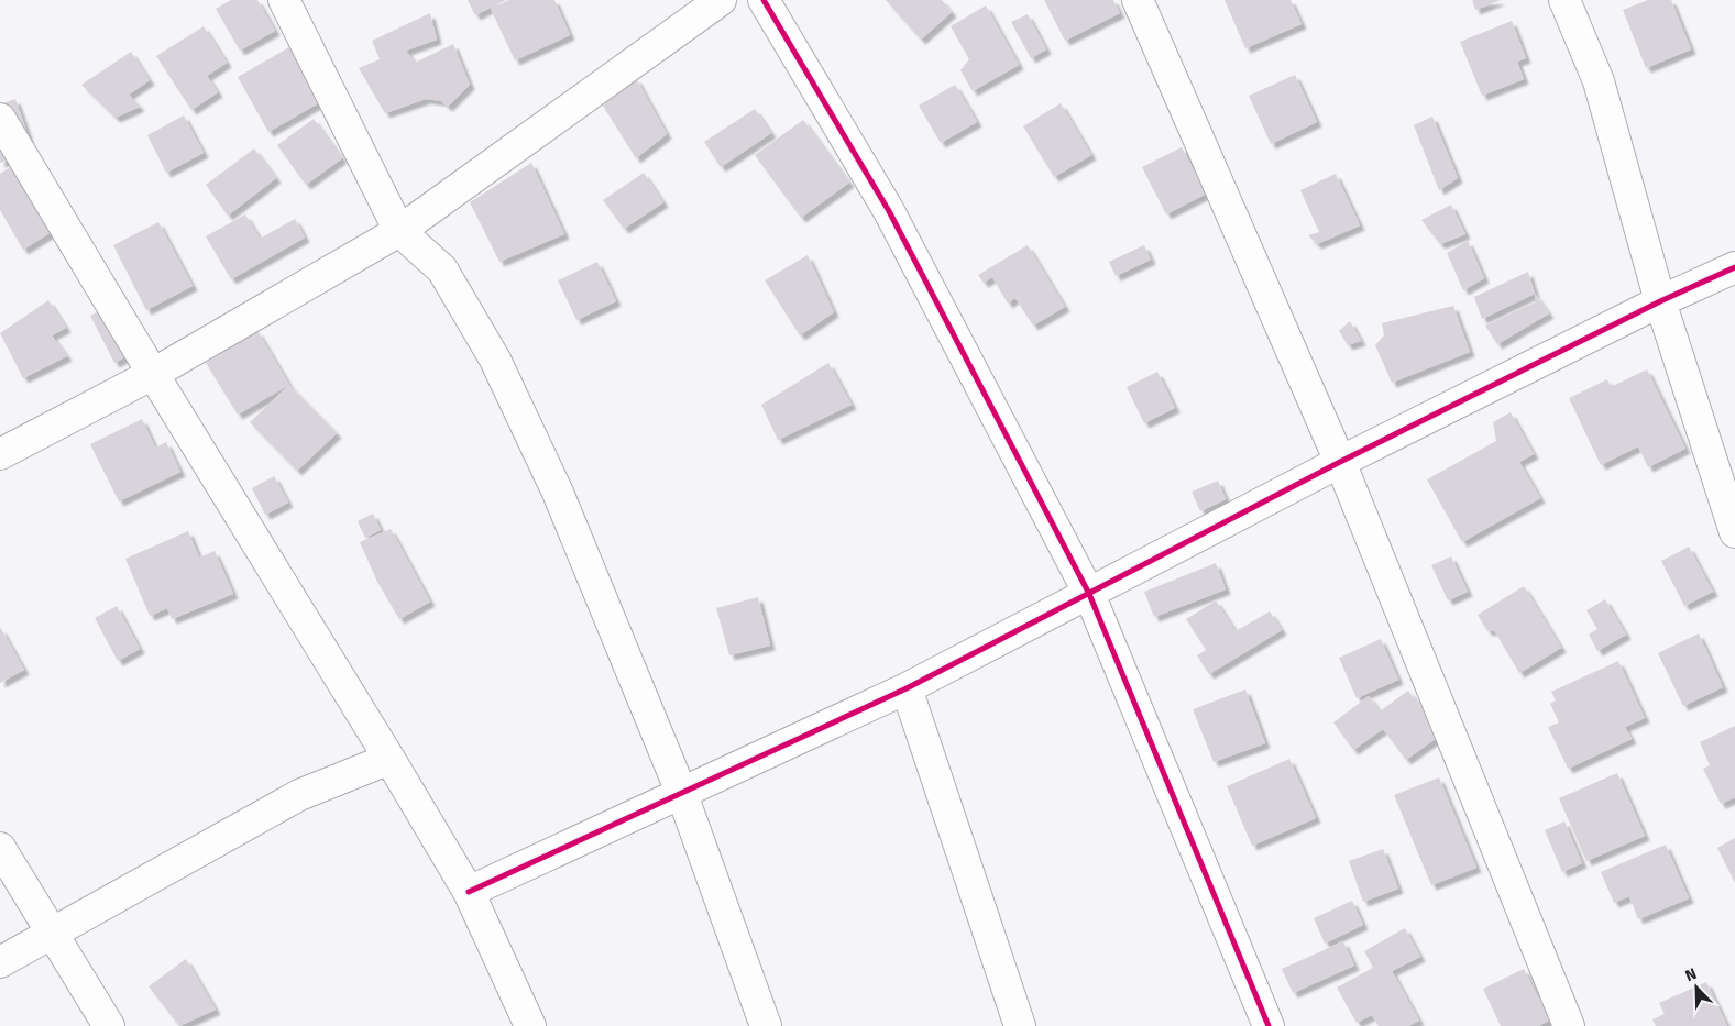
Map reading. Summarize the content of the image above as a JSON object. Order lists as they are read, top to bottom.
{
  "north": "top left"
}
